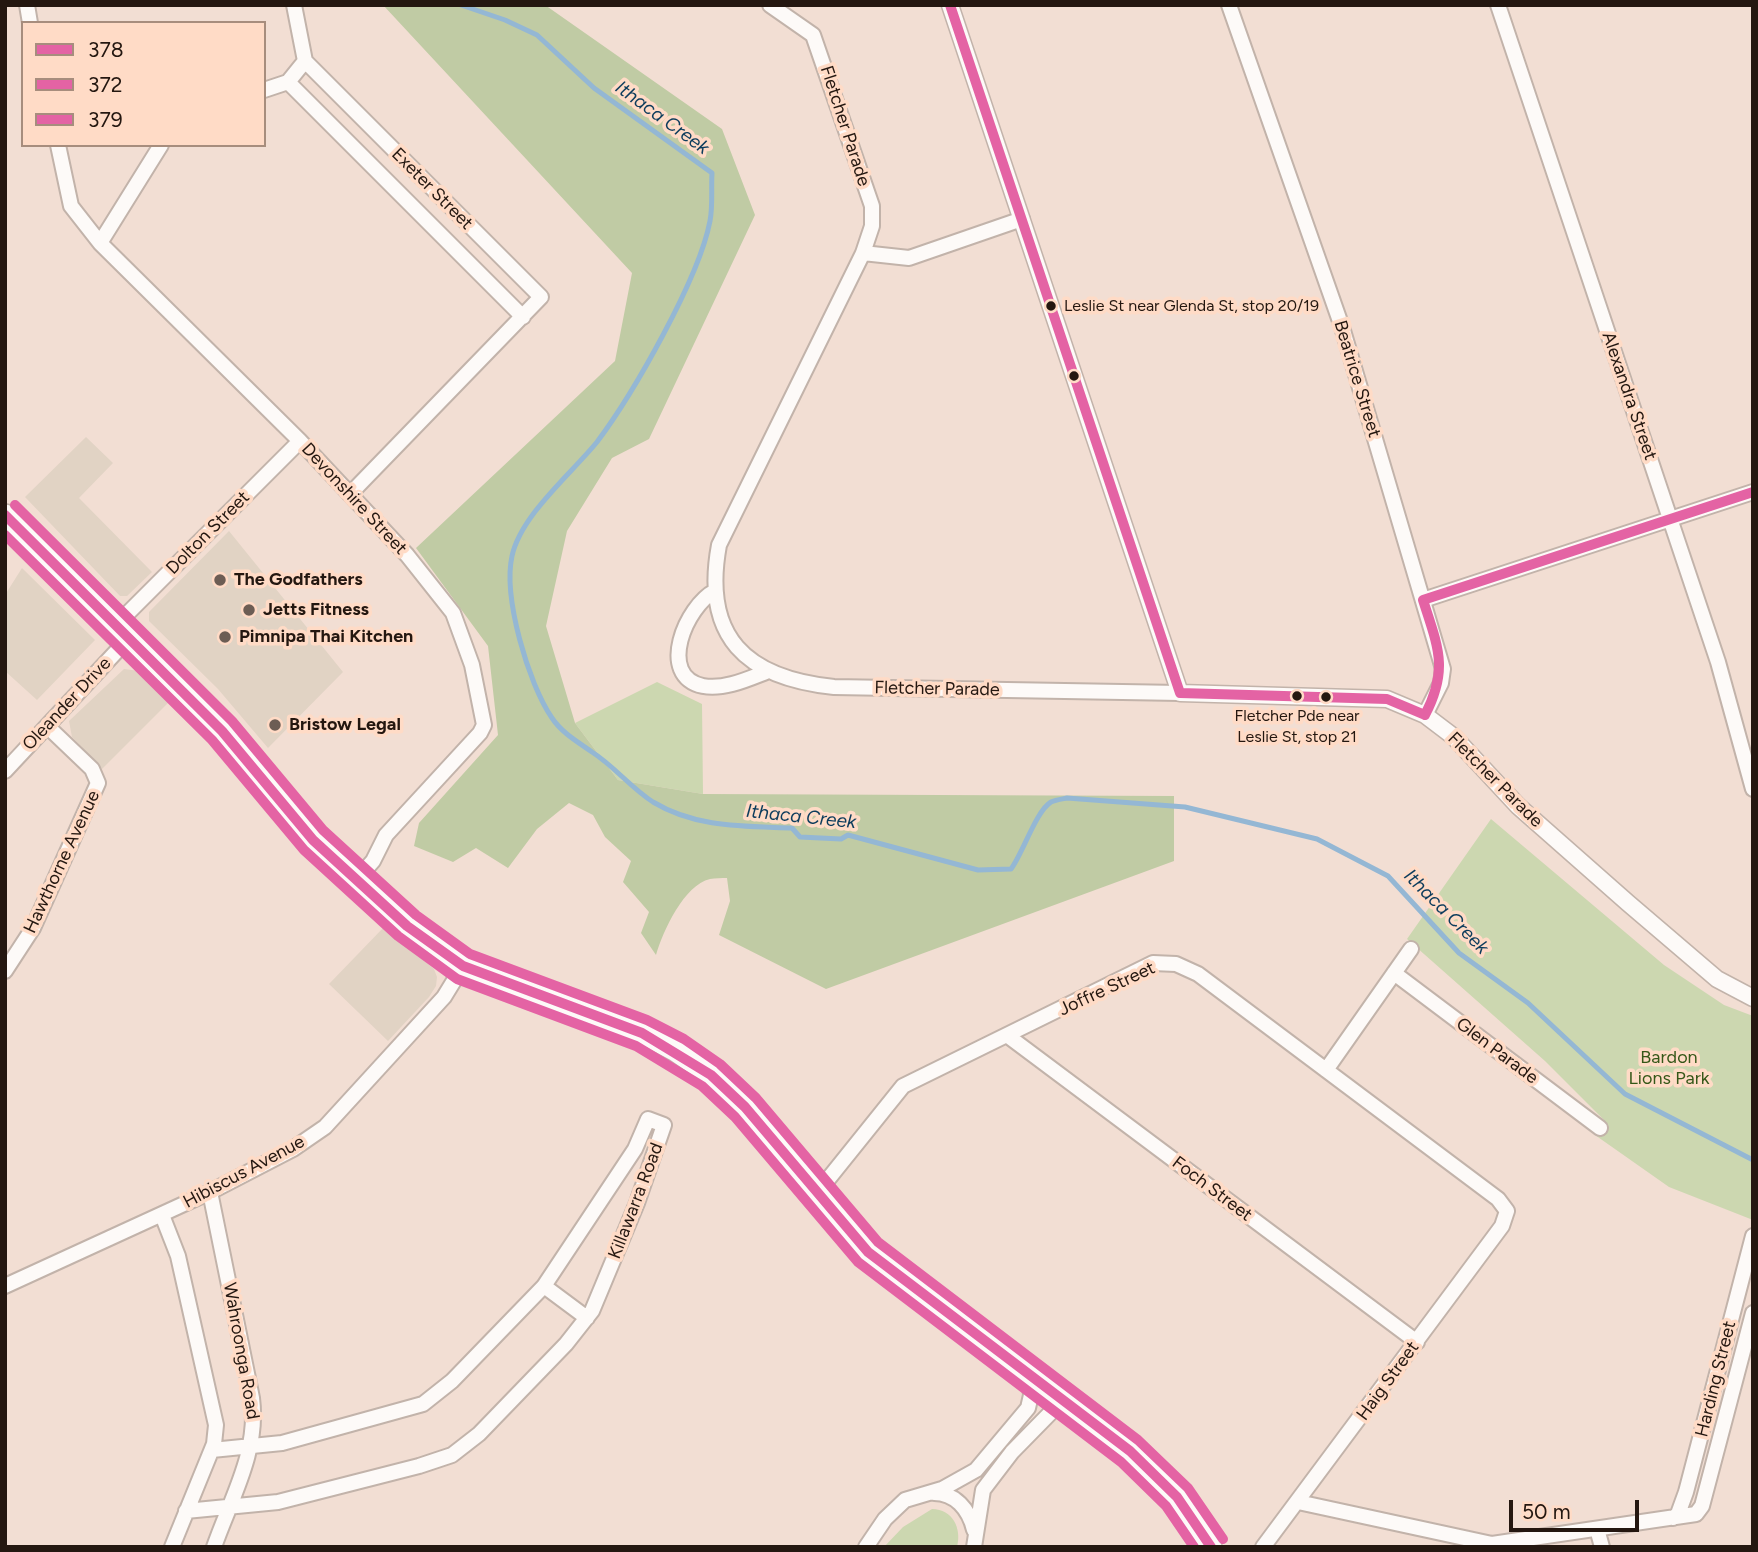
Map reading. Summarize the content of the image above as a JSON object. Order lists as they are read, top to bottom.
{
  "streets": {
    "street": [
      "Fletcher Parade",
      "Exeter Street",
      "Beatrice Street",
      "Alexandra Street",
      "Devonshire Street",
      "Dolton Street",
      "Oleander Drive",
      "Hawthorne Avenue",
      "Joffre Street",
      "Glen Parade",
      "Hibiscus Avenue",
      "Foch Street",
      "Killawarra Road",
      "Wahroonga Road",
      "Harding Street",
      "Haig Street"
    ]
  },
  "crossings": [
    ["Fletcher Parade", "Beatrice Street"],
    ["Exeter Street", "Devonshire Street"],
    ["Devonshire Street", "Dolton Street"],
    ["Dolton Street", "Oleander Drive"],
    ["Oleander Drive", "Hawthorne Avenue"],
    ["Joffre Street", "Foch Street"],
    ["Joffre Street", "Haig Street"],
    ["Hibiscus Avenue", "Wahroonga Road"],
    ["Foch Street", "Haig Street"],
    ["Killawarra Road", "Wahroonga Road"],
    ["Harding Street", "Haig Street"]
  ],
  "water": ["Ithaca Creek"],
  "parks": ["Bardon Lions Park"],
  "places": [
    "Leslie St near Glenda St, stop 20/19",
    "The Godfathers",
    "Jetts Fitness",
    "Pimnipa Thai Kitchen",
    "Fletcher Pde near Leslie St, stop 21",
    "Bristow Legal"
  ],
  "lines": ["transit line 378", "transit line 379", "transit line 372"],
  "legend": ["378", "372", "379"],
  "scale_bar": "50 m"
}
